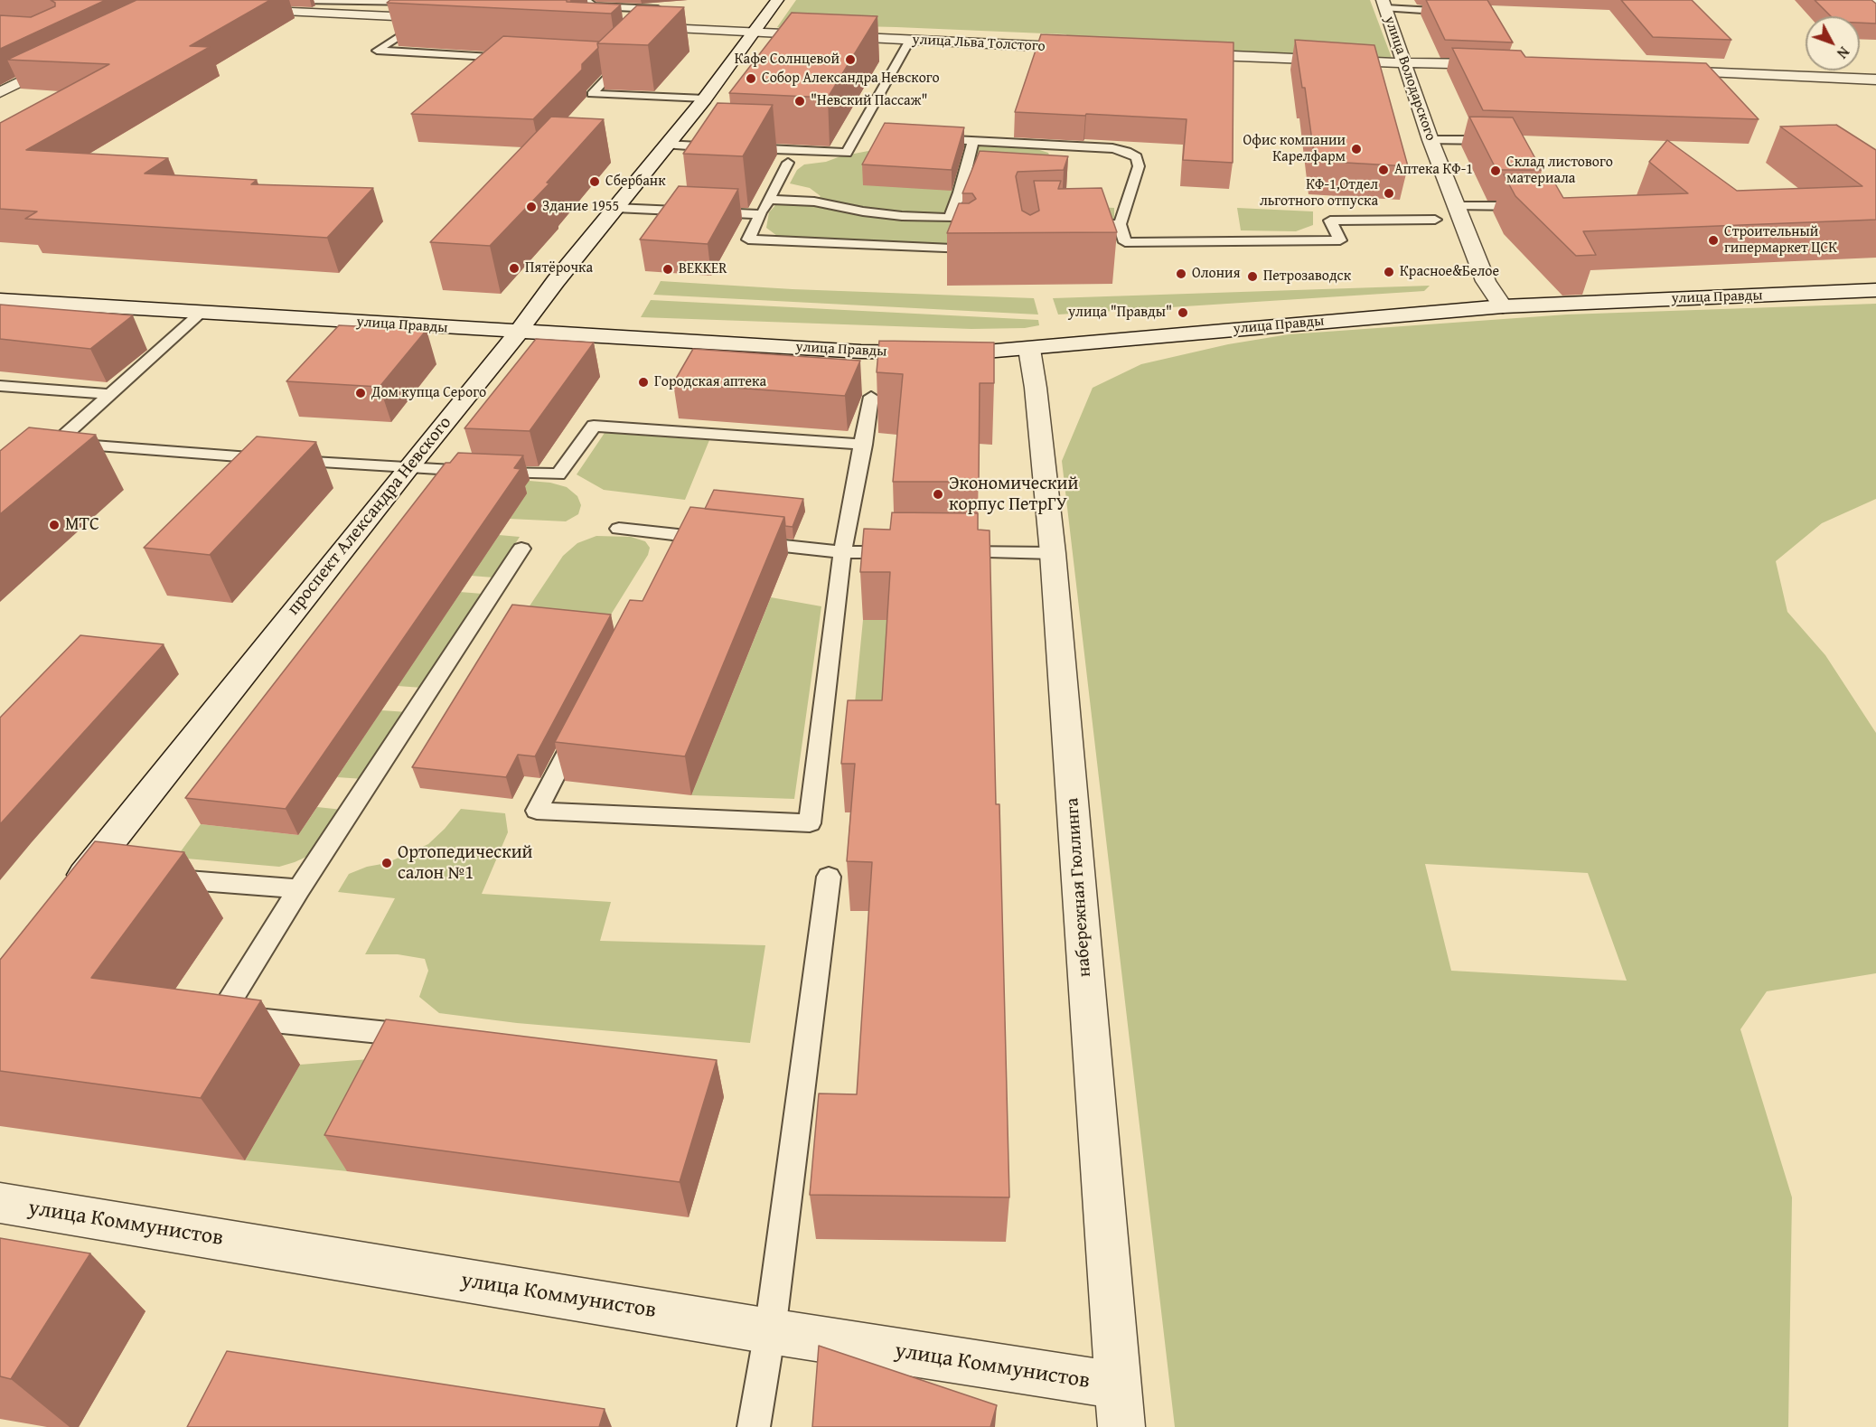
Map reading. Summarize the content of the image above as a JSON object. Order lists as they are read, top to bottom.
{
  "streets": {
    "street": [
      "улица Льва Толстого",
      "улица Володарского",
      "улица Правды",
      "проспект Александра Невского",
      "набережная Гюллинга",
      "улица Коммунистов"
    ]
  },
  "crossings": [
    ["улица Льва Толстого", "проспект Александра Невского"],
    ["улица Володарского", "улица Правды"],
    ["улица Правды", "проспект Александра Невского"],
    ["улица Правды", "набережная Гюллинга"],
    ["набережная Гюллинга", "улица Коммунистов"]
  ],
  "places": [
    "Кафе Солнцевой",
    "Собор Александра Невского",
    "\"Невский Пассаж\"",
    "Офис компании Карелфарм",
    "Аптека КФ-1",
    "Склад листового материала",
    "Сбербанк",
    "КФ-1,Отдел льготного отпуска",
    "Здание 1955",
    "Строительный гипермаркет ЦСК",
    "Пятёрочка",
    "BEKKER",
    "Красное&Белое",
    "Олония",
    "Петрозаводск",
    "улица \"Правды\"",
    "Городская аптека",
    "Дом купца Серого",
    "Экономический корпус ПетрГУ",
    "МТС",
    "Ортопедический салон №1"
  ],
  "north": "bottom right"
}
